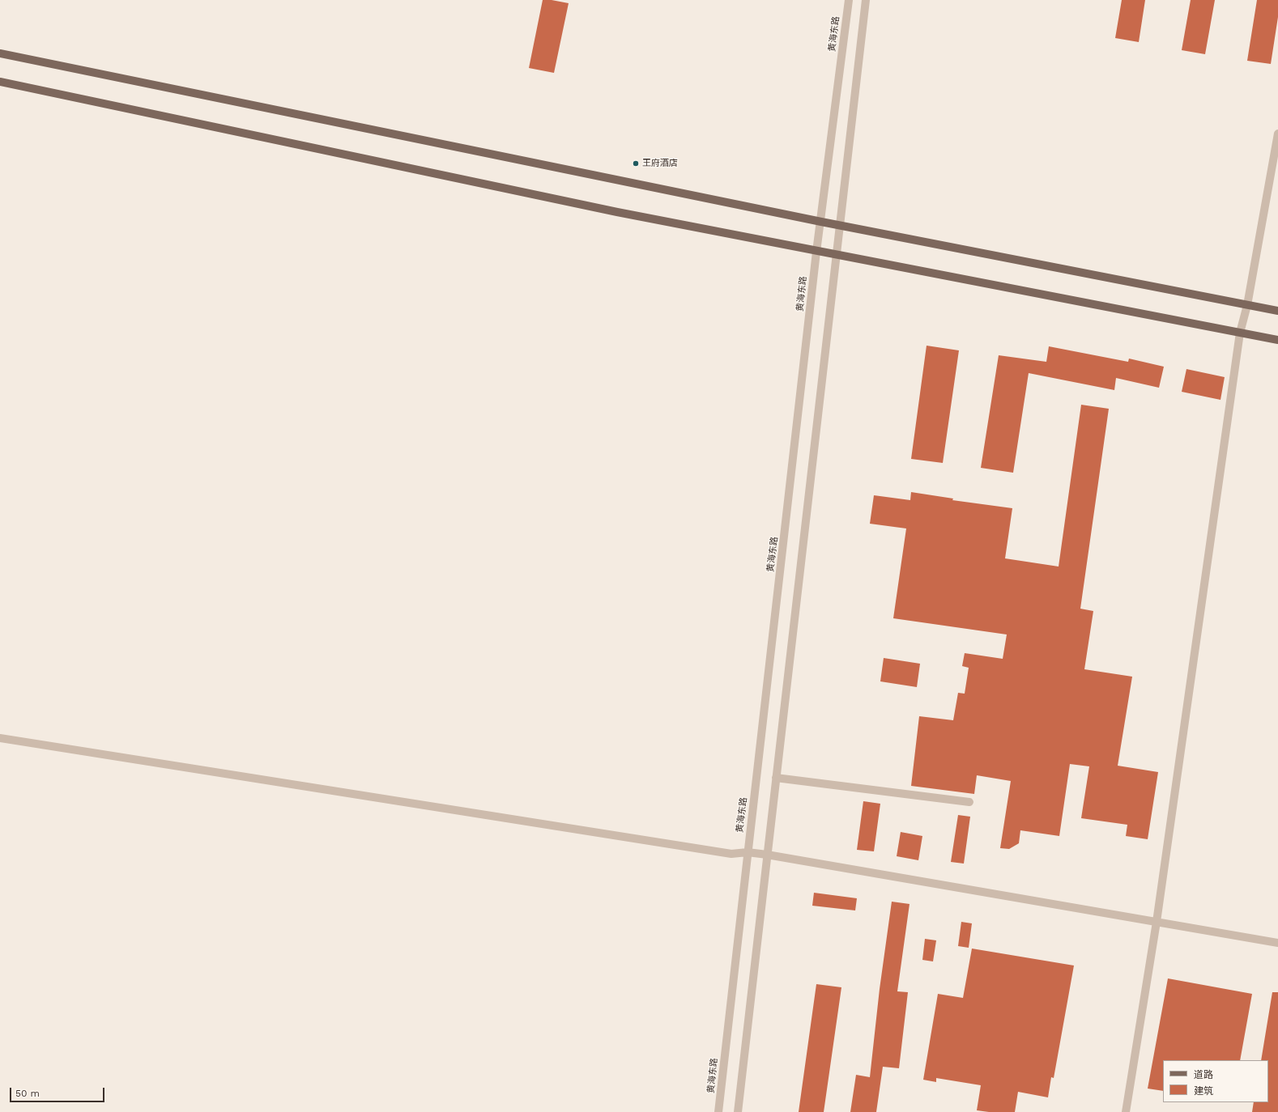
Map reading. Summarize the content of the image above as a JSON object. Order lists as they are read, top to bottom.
{
  "streets": {
    "street": ["黄海东路"]
  },
  "places": ["王府酒店"],
  "legend": ["道路", "建筑"],
  "scale_bar": "50 m"
}
